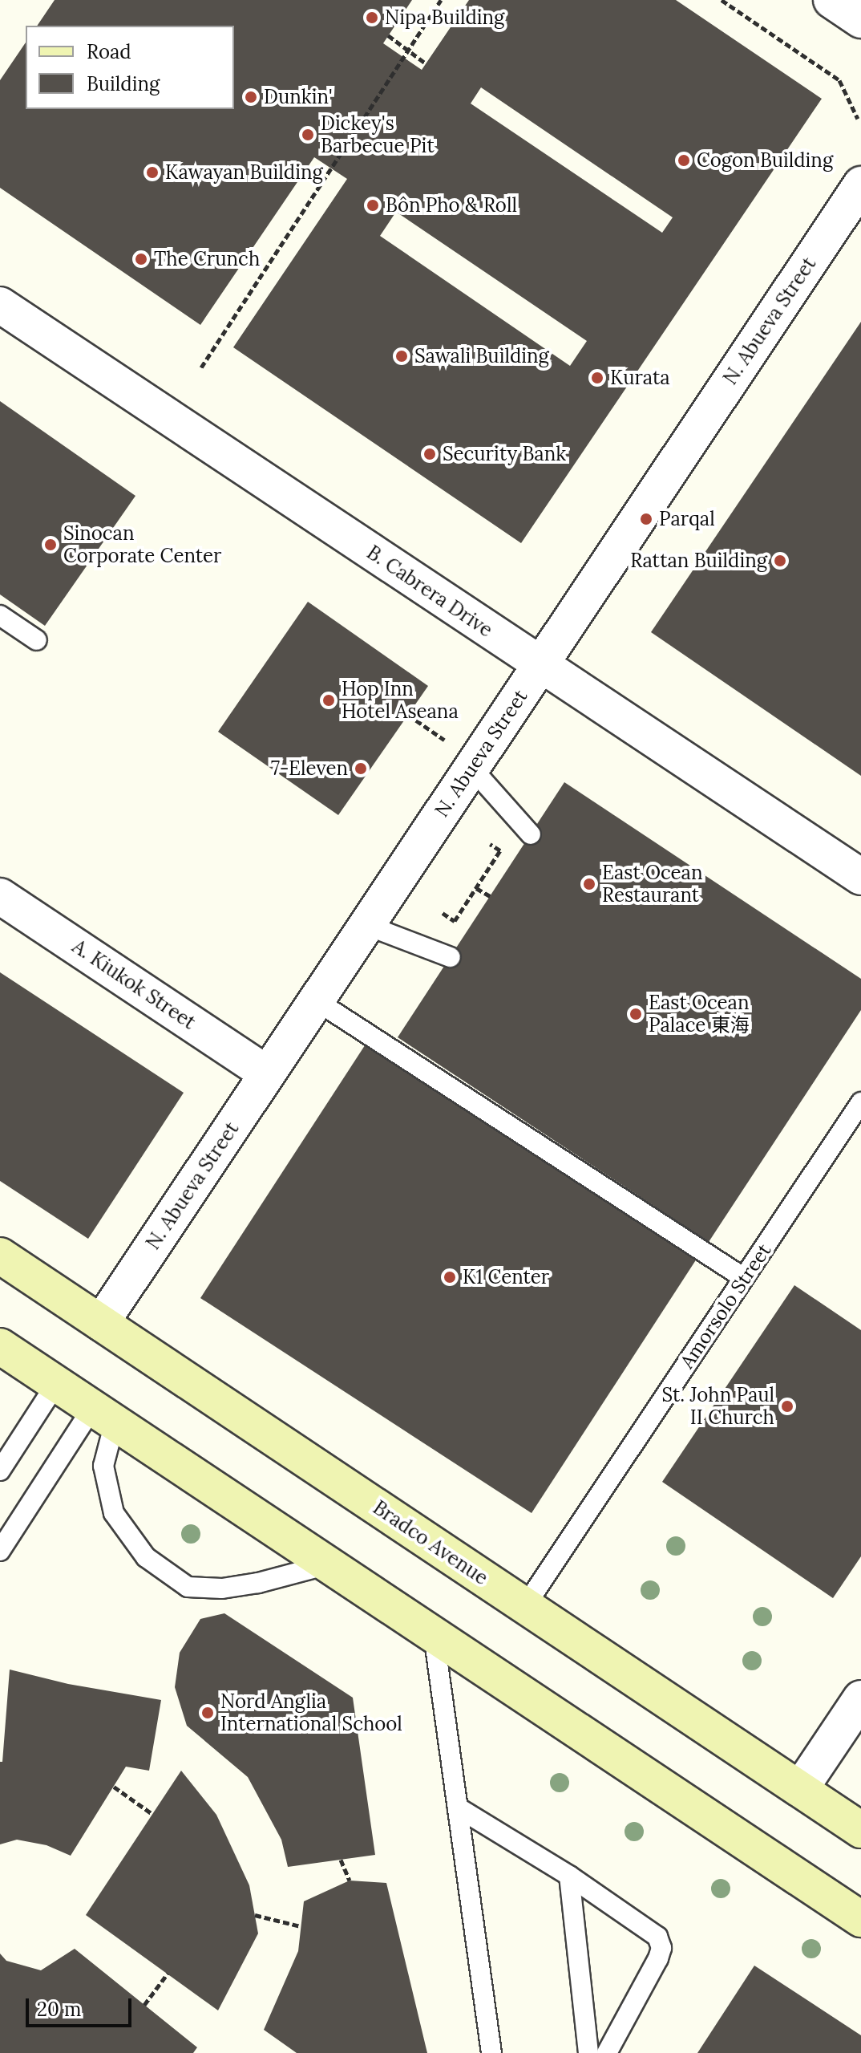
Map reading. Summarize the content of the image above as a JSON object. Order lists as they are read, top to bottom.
{
  "streets": {
    "street": [
      "N. Abueva Street",
      "B. Cabrera Drive",
      "A. Kiukok Street",
      "Bradco Avenue"
    ],
    "lane": ["Amorsolo Street"]
  },
  "crossings": [
    ["N. Abueva Street", "B. Cabrera Drive"],
    ["N. Abueva Street", "A. Kiukok Street"],
    ["N. Abueva Street", "Bradco Avenue"],
    ["Amorsolo Street", "Bradco Avenue"]
  ],
  "places": [
    "Nipa Building",
    "Dunkin'",
    "Dickey's Barbecue Pit",
    "Cogon Building",
    "Kawayan Building",
    "Bôn Pho & Roll",
    "The Crunch",
    "Sawali Building",
    "Kurata",
    "Security Bank",
    "Parqal",
    "Sinocan Corporate Center",
    "Rattan Building",
    "Hop Inn Hotel Aseana",
    "7-Eleven",
    "East Ocean Restaurant",
    "East Ocean Palace 東海",
    "K1 Center",
    "St. John Paul II Church",
    "Nord Anglia International School"
  ],
  "legend": ["Road", "Building"],
  "scale_bar": "20 m"
}
